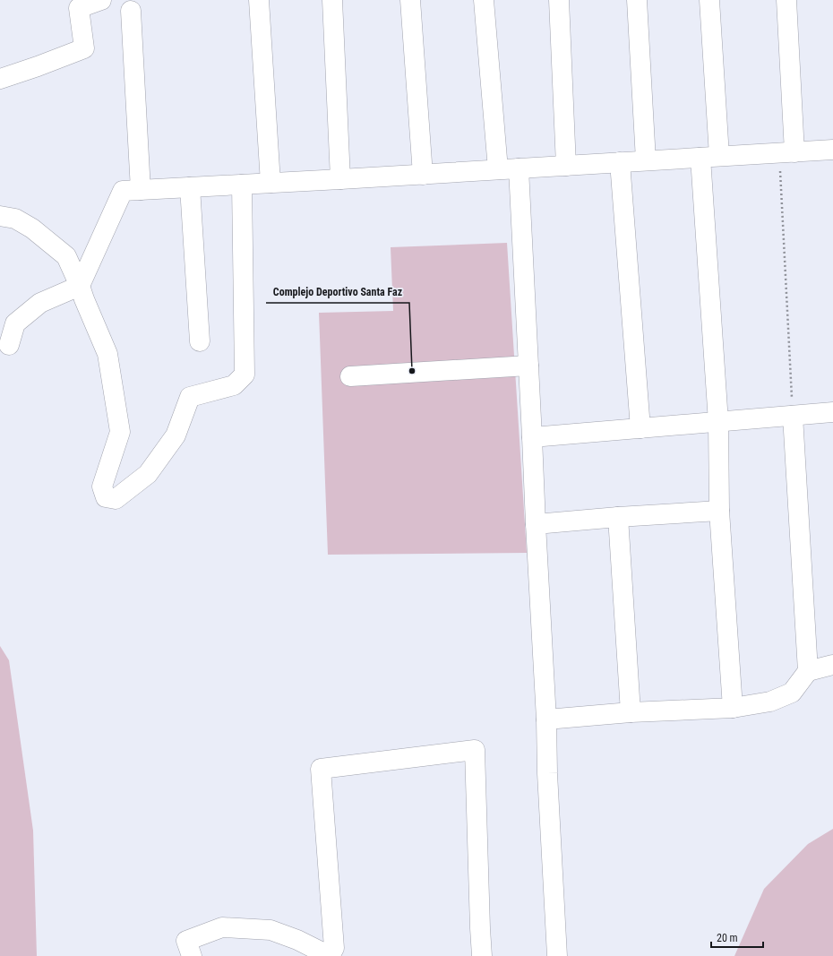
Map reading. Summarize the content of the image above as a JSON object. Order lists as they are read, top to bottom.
{
  "places": ["Complejo Deportivo Santa Faz"],
  "scale_bar": "20 m"
}
